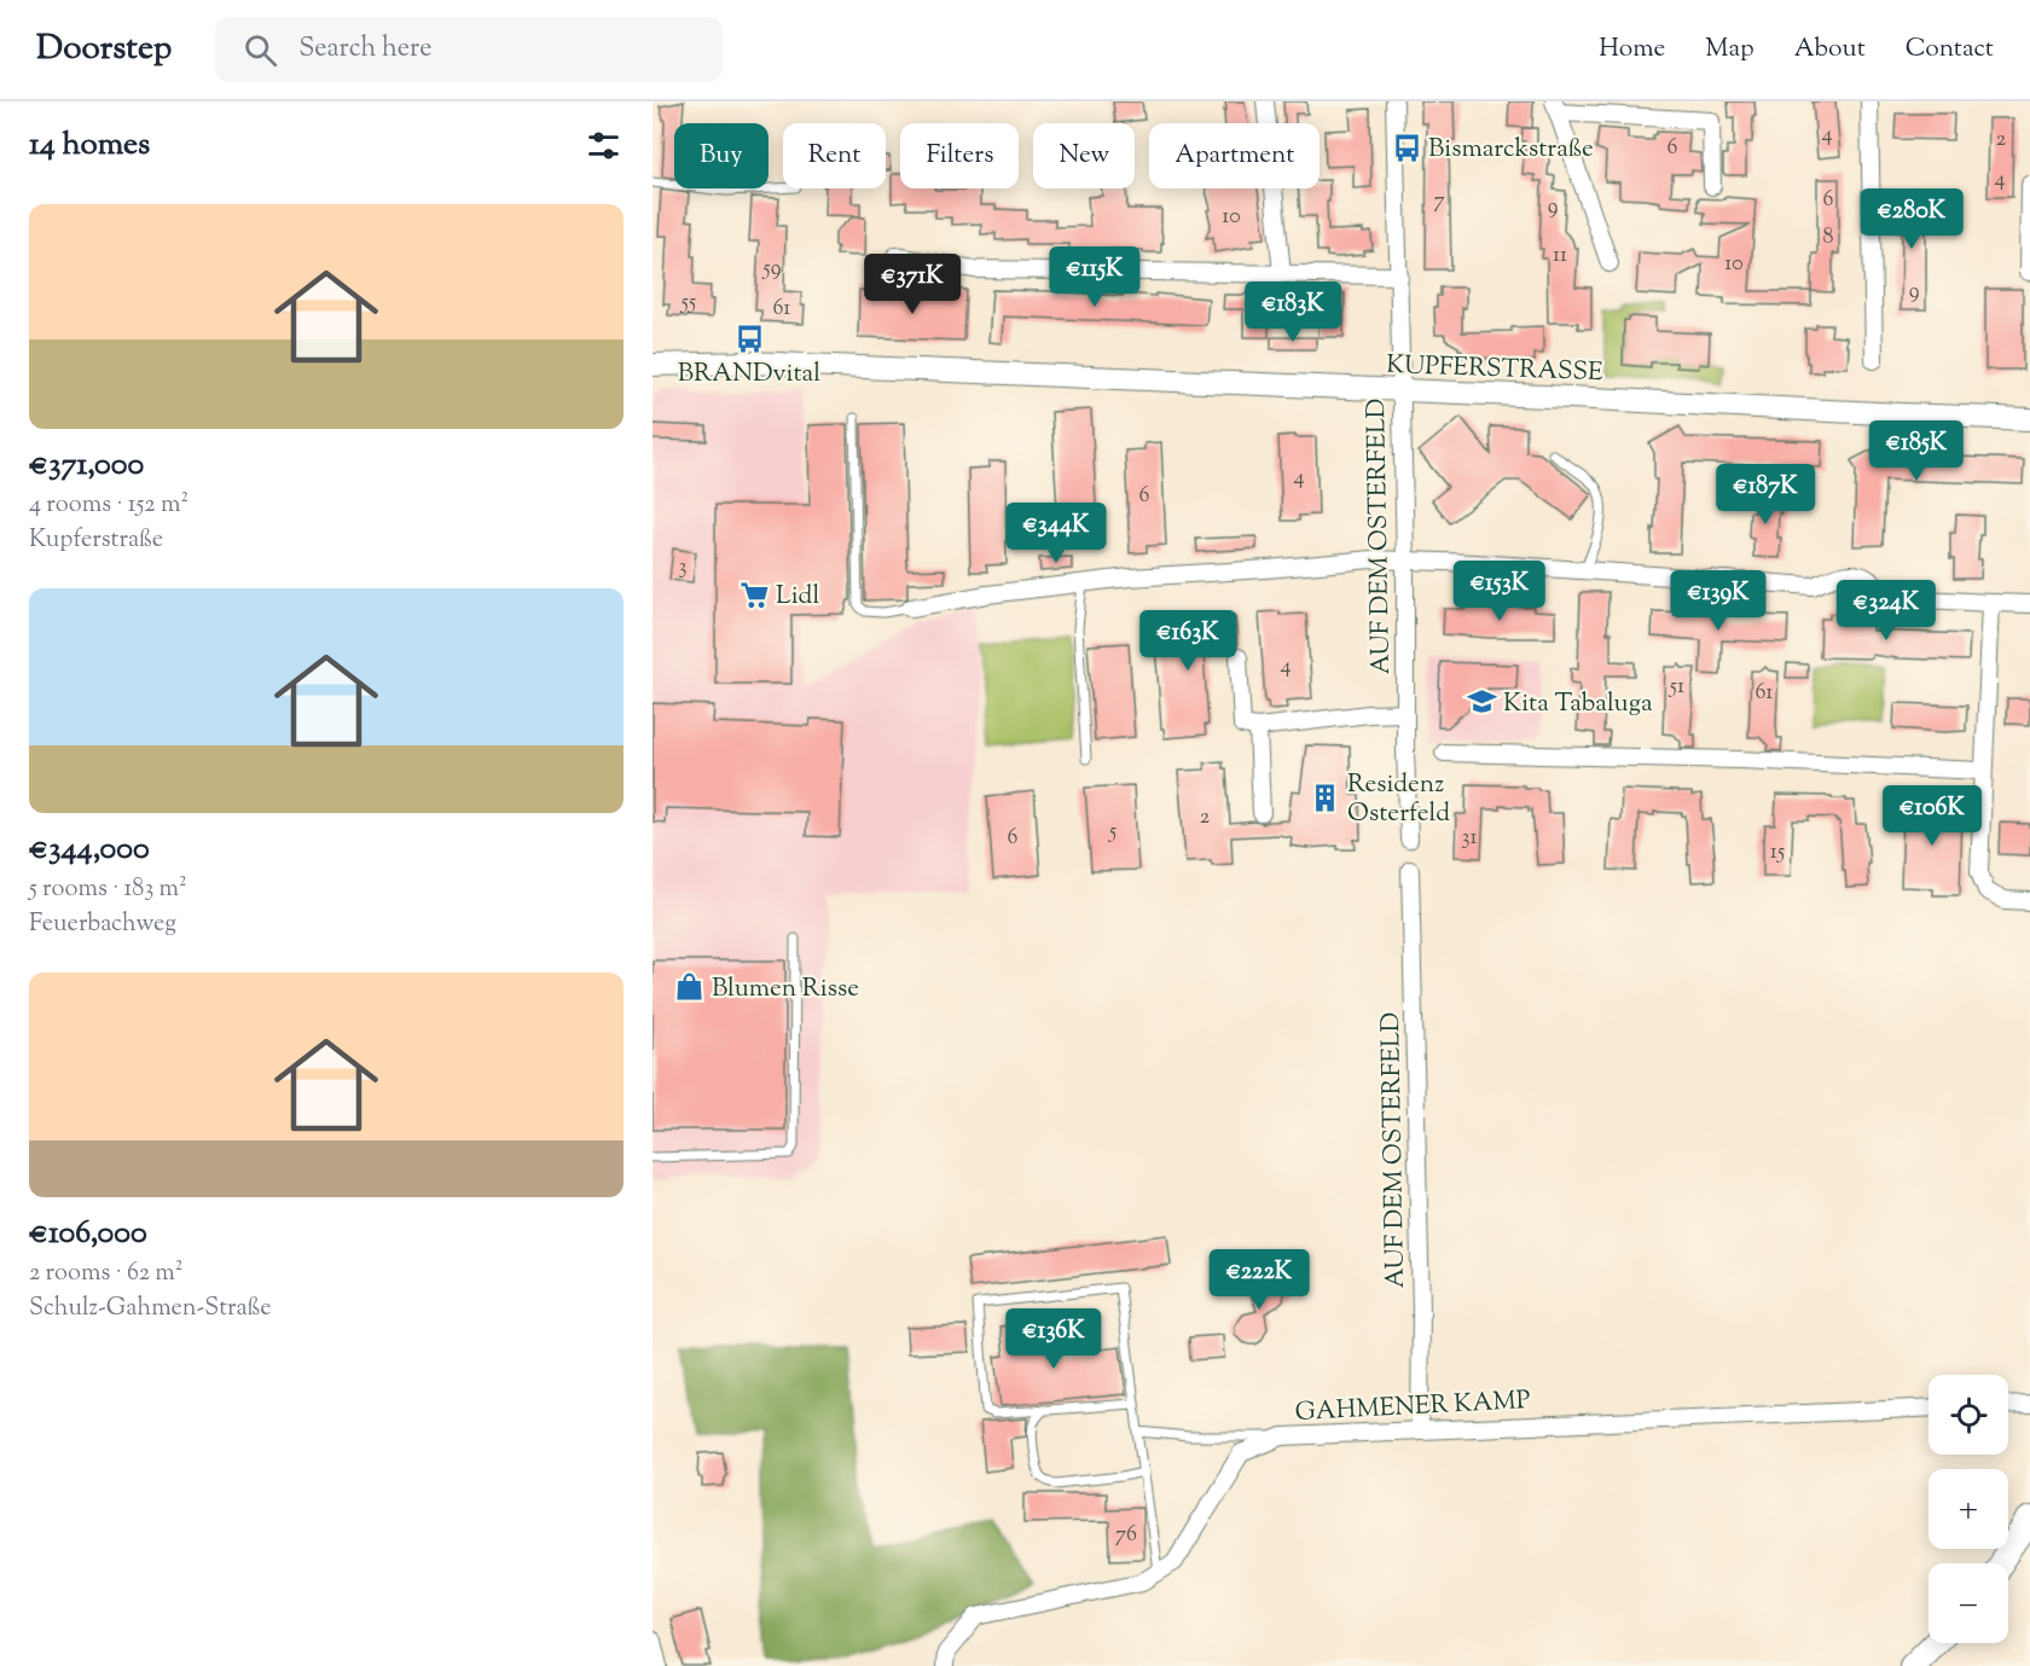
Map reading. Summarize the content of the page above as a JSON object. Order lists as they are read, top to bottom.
{
  "streets": {
    "street": ["KUPFERSTRASSE", "AUF DEM OSTERFELD", "GAHMENER KAMP"]
  },
  "crossings": [
    ["KUPFERSTRASSE", "AUF DEM OSTERFELD"],
    ["AUF DEM OSTERFELD", "GAHMENER KAMP"]
  ],
  "places": {
    "bus stop": ["Bismarckstraße", "BRANDvital"],
    "supermarket": ["Lidl"],
    "school or university": ["Kita Tabaluga"],
    "building": ["Residenz Osterfeld"],
    "shop": ["Blumen Risse"]
  },
  "house_numbers": [
    "4",
    "2",
    "6",
    "4",
    "6",
    "7",
    "9",
    "10",
    "8",
    "11",
    "10",
    "59",
    "9",
    "55",
    "61",
    "4",
    "6",
    "3",
    "4",
    "51",
    "61",
    "2",
    "5",
    "6",
    "31",
    "15",
    "76"
  ],
  "page": {
    "header": "Doorstep",
    "search": "Search here",
    "nav": [
      "Home",
      "Map",
      "About",
      "Contact"
    ],
    "heading": "14 homes",
    "chip": [
      "Buy",
      "Rent",
      "Filters",
      "New",
      "Apartment"
    ],
    "list": [
      {
        "name": "€371,000",
        "note": "4 rooms · 152 m² · Kupferstraße"
      },
      {
        "name": "€344,000",
        "note": "5 rooms · 183 m² · Feuerbachweg"
      },
      {
        "name": "€106,000",
        "note": "2 rooms · 62 m² · Schulz-Gahmen-Straße"
      }
    ],
    "price": [
      "€280K",
      "€115K",
      "€371K",
      "€183K",
      "€185K",
      "€187K",
      "€344K",
      "€153K",
      "€139K",
      "€324K",
      "€163K",
      "€106K",
      "€222K",
      "€136K"
    ],
    "map_buttons": ["+", "−"]
  }
}
